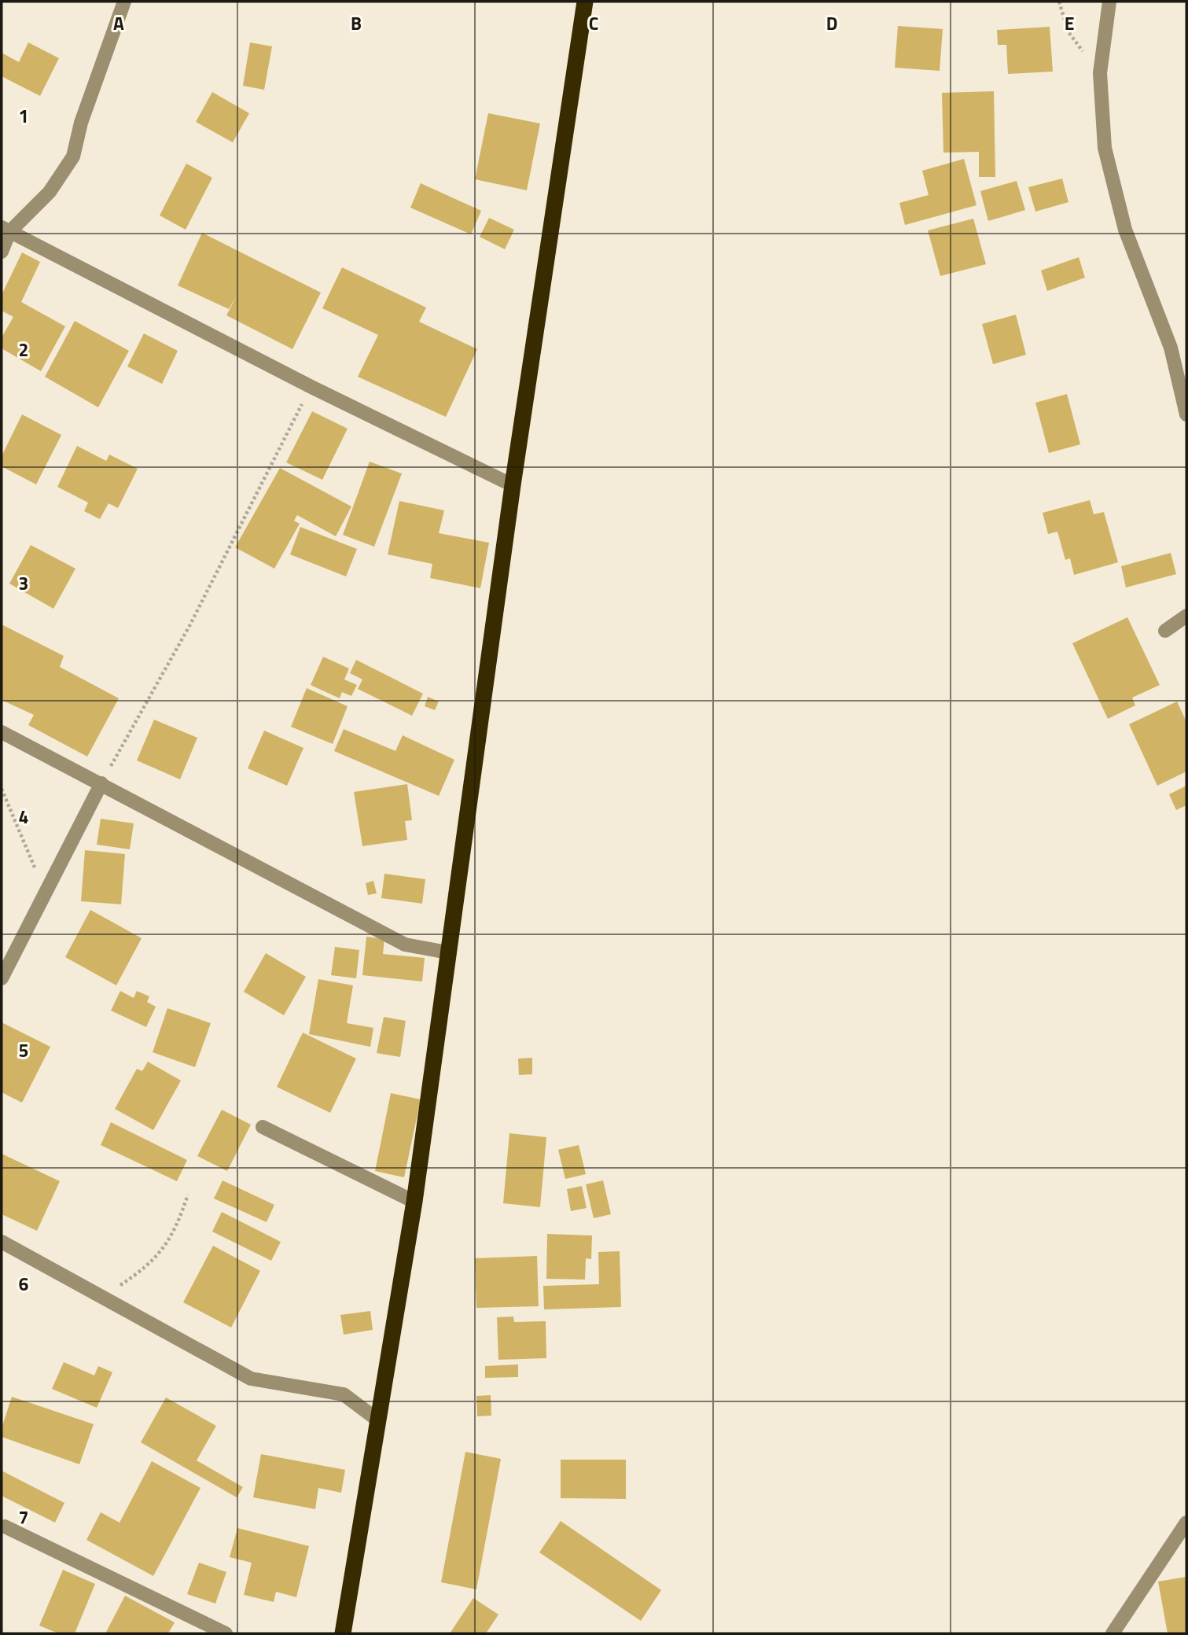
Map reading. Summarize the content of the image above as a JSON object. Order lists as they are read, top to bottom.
{
  "grid": {
    "columns": [
      "A",
      "B",
      "C",
      "D",
      "E"
    ],
    "rows": [
      "1",
      "2",
      "3",
      "4",
      "5",
      "6",
      "7"
    ]
  }
}
